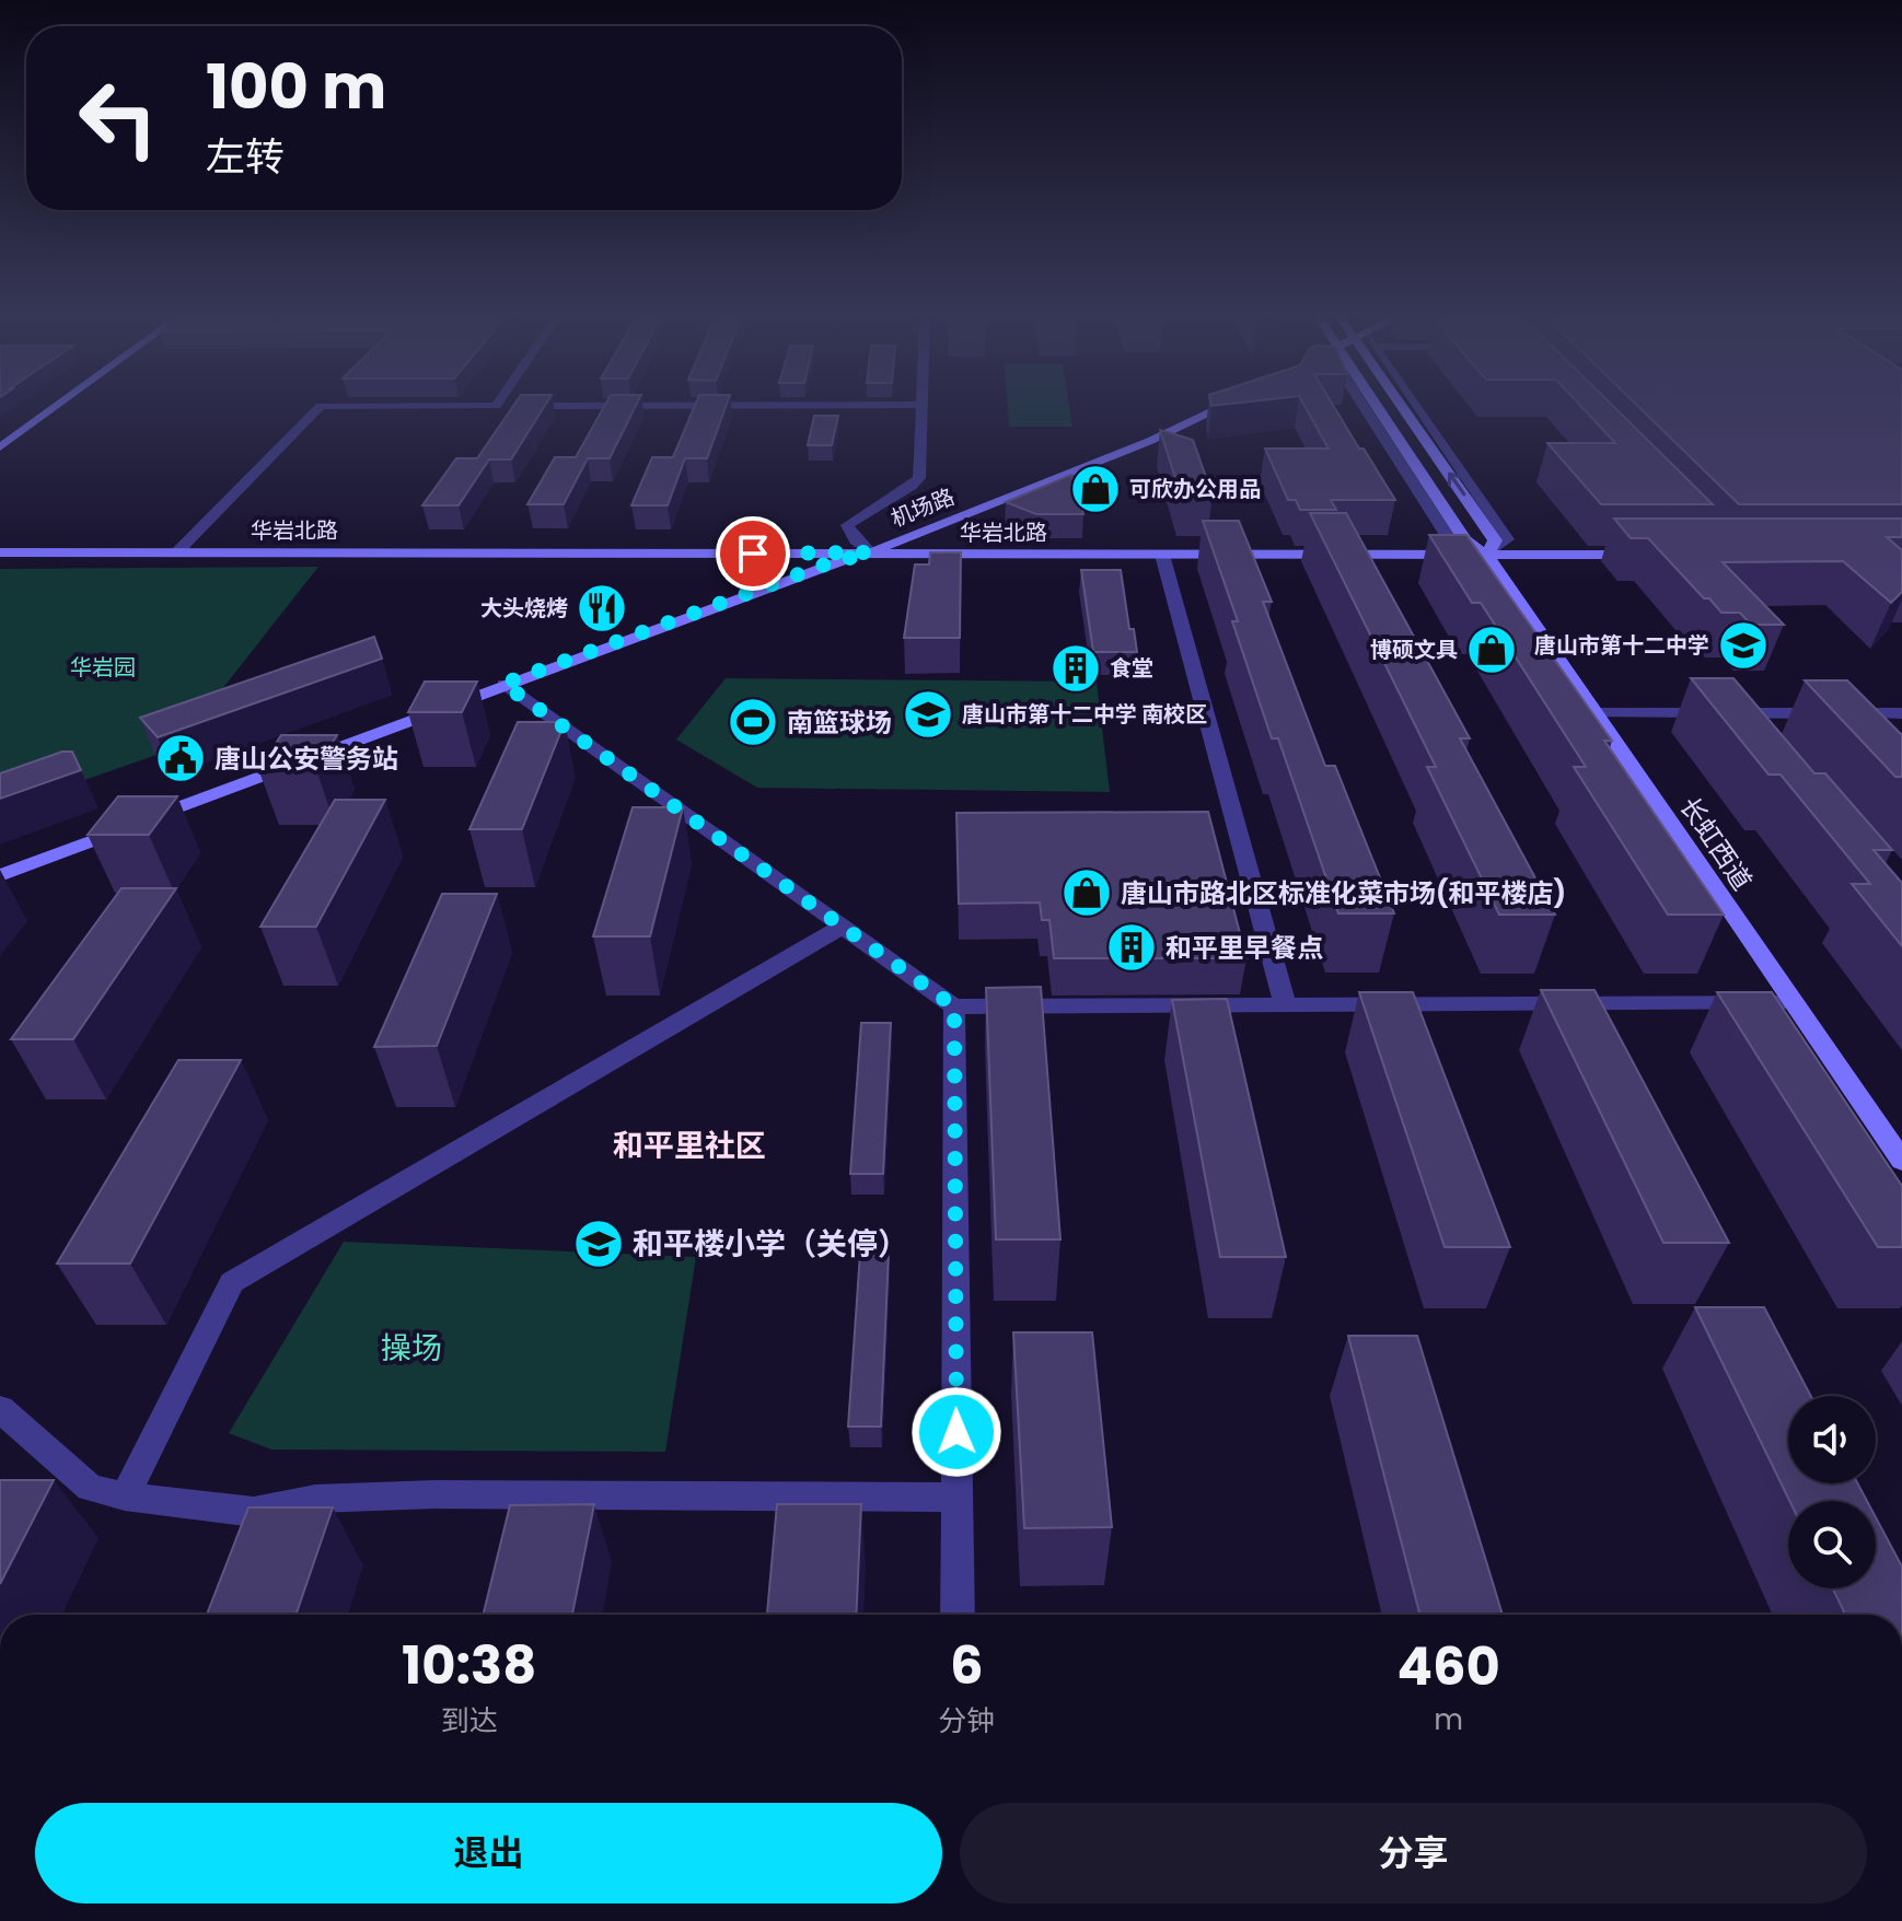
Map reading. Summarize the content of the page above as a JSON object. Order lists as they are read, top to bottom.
{
  "streets": {
    "street": ["机场路", "华岩北路", "长虹西道"]
  },
  "crossings": [
    ["机场路", "华岩北路"],
    ["华岩北路", "长虹西道"]
  ],
  "districts": ["和平里社区"],
  "parks": ["华岩园", "操场"],
  "places": {
    "shop": ["可欣办公用品", "博硕文具", "唐山市路北区标准化菜市场(和平楼店)"],
    "restaurant": ["大头烧烤"],
    "school or university": ["唐山市第十二中学", "唐山市第十二中学 南校区", "和平楼小学（关停）"],
    "building": ["食堂", "和平里早餐点"],
    "sports": ["南篮球场"],
    "public building": ["唐山公安警务站"]
  },
  "page": {
    "turn": ["100 m", "左转"],
    "eta": [
      "10:38",
      "到达",
      "6",
      "分钟",
      "460",
      "m"
    ],
    "buttons": ["退出", "分享"]
  }
}
